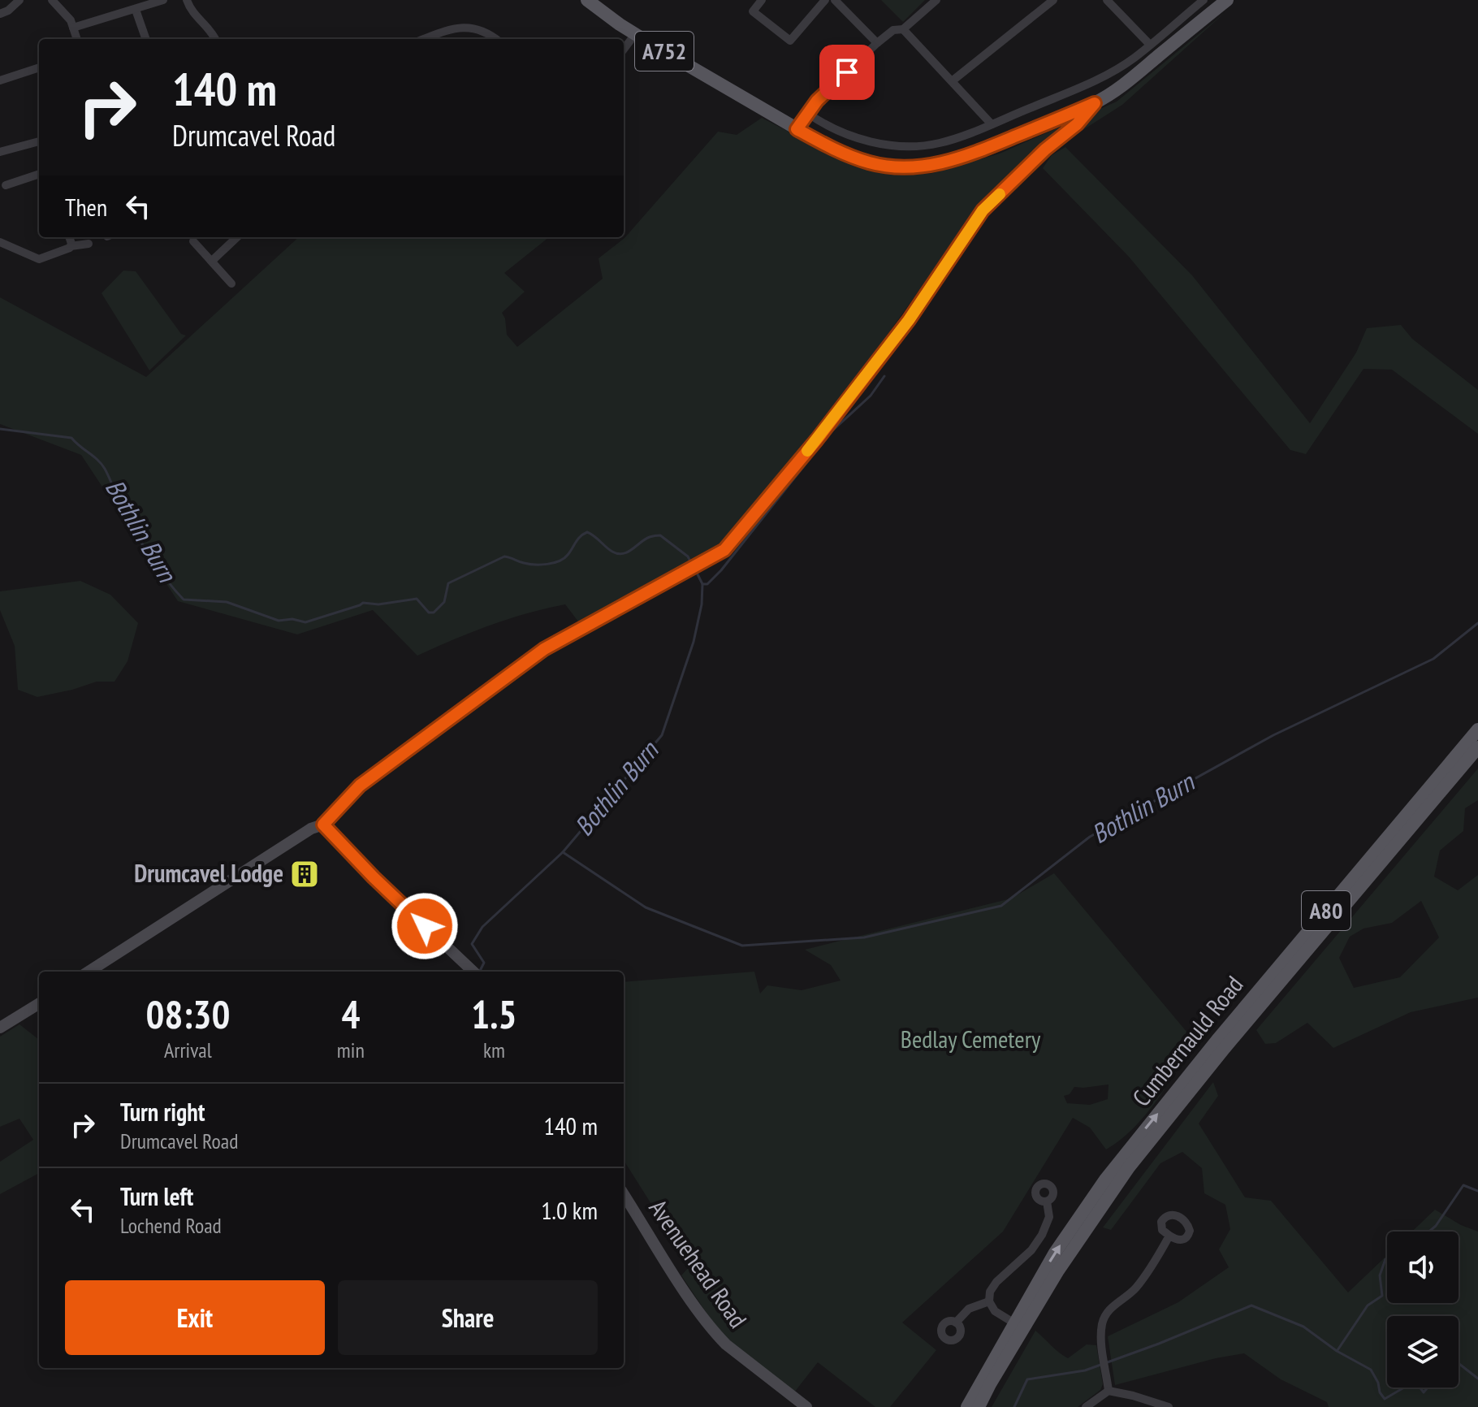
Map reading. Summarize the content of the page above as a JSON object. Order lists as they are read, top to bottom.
{
  "streets": {
    "main road": ["A752", "A80", "Cumbernauld Road"],
    "street": ["Avenuehead Road"]
  },
  "water": ["Bothlin Burn"],
  "parks": ["Bedlay Cemetery"],
  "places": {
    "building": ["Drumcavel Lodge"]
  },
  "page": {
    "turn": ["140 m", "Drumcavel Road"],
    "then": "Then",
    "eta": [
      "08:30",
      "Arrival",
      "4",
      "min",
      "1.5",
      "km"
    ],
    "list": [
      {
        "name": "Turn right",
        "note": "Drumcavel Road",
        "value": "140 m"
      },
      {
        "name": "Turn left",
        "note": "Lochend Road",
        "value": "1.0 km"
      }
    ],
    "buttons": ["Exit", "Share"]
  }
}
